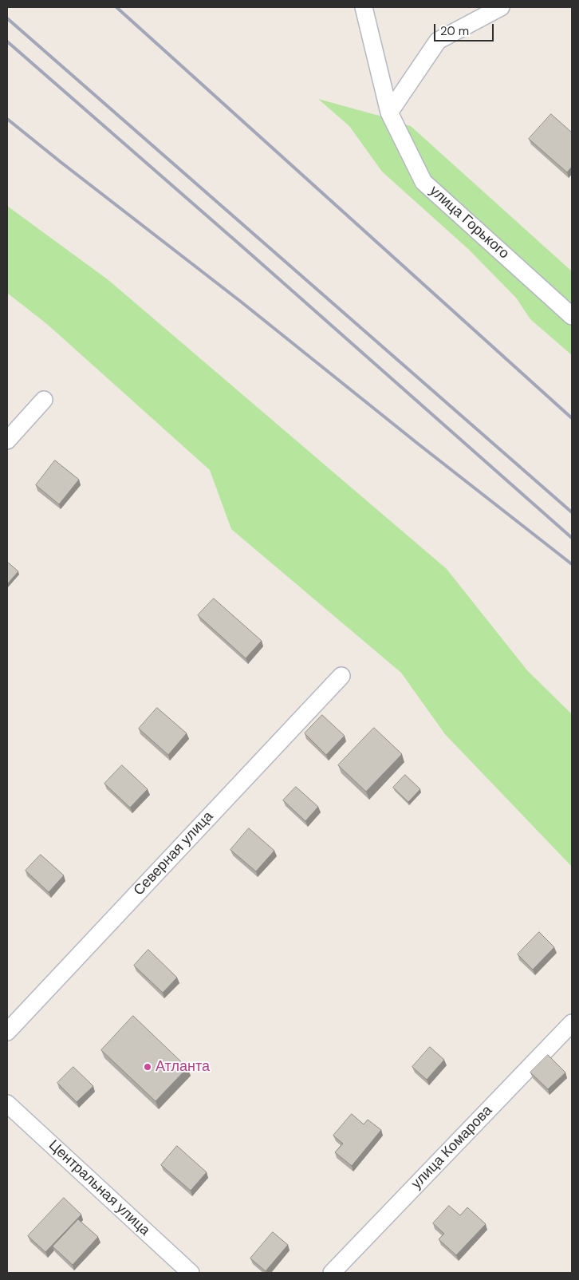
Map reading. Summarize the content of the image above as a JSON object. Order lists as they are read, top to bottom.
{
  "streets": {
    "street": [
      "улица Горького",
      "Северная улица",
      "улица Комарова",
      "Центральная улица"
    ]
  },
  "places": ["Атланта"],
  "scale_bar": "20 m"
}
